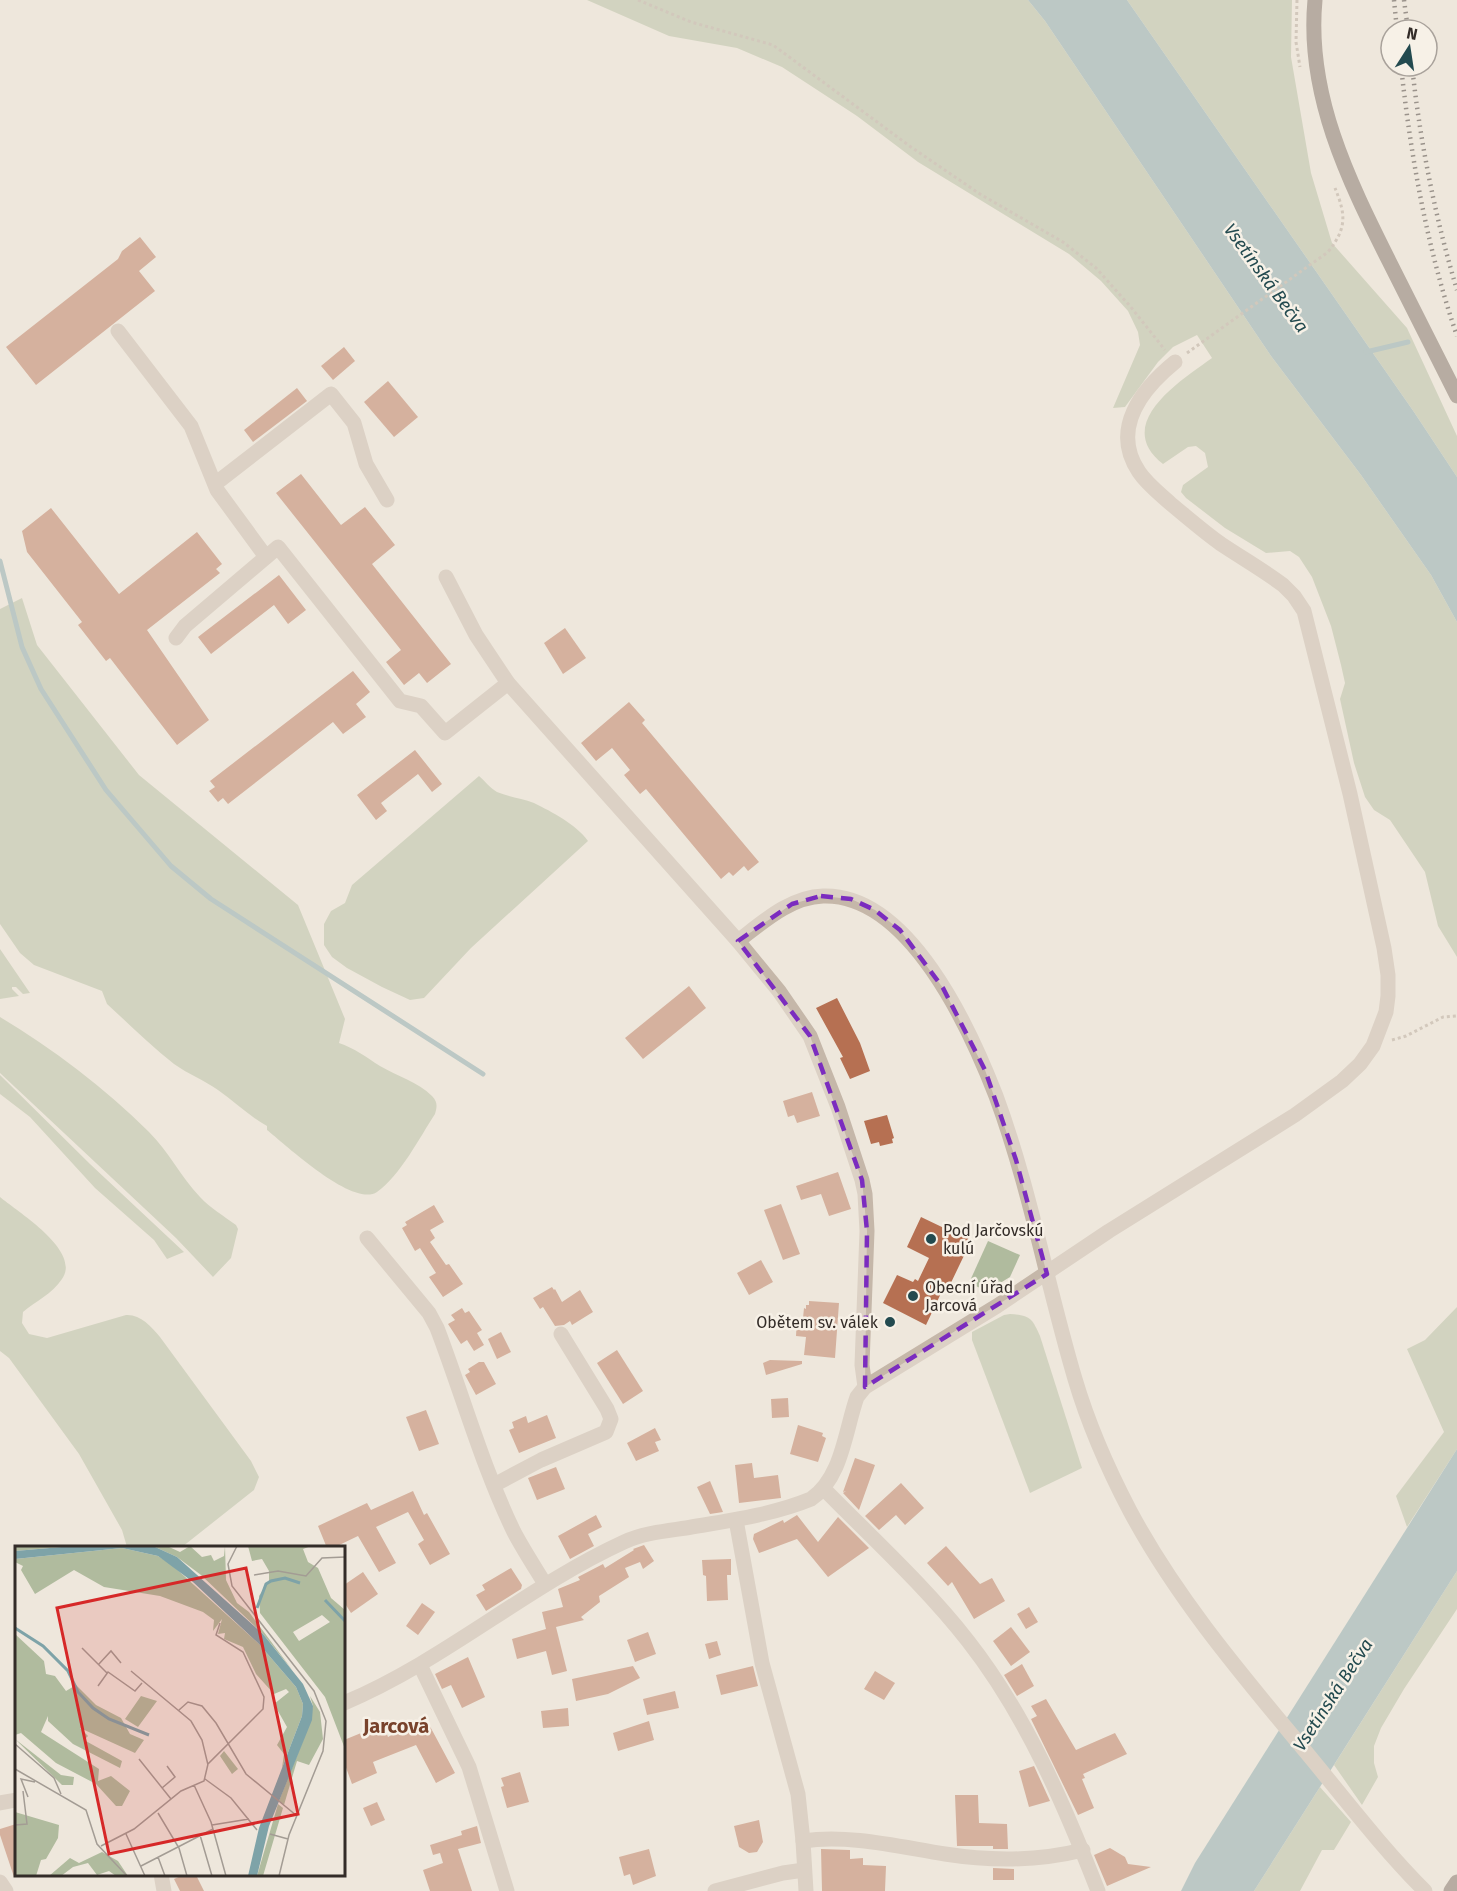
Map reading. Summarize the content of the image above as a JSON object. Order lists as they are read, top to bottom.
{
  "districts": ["Jarcová"],
  "water": ["Vsetínská Bečva"],
  "places": ["Pod Jarčovskú kulú", "Obecní úřad Jarcová", "Obětem sv. válek"],
  "north": "top"
}
